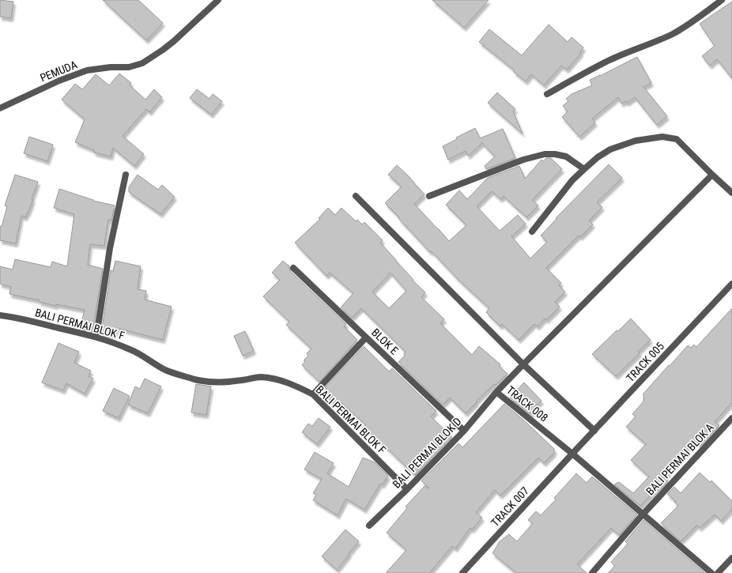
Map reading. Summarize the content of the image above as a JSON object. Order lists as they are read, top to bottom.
{
  "streets": {
    "street": [
      "PEMUDA",
      "BALI PERMAI BLOK F",
      "BLOK E",
      "TRACK 005",
      "TRACK 008",
      "BALI PERMAI BLOK D",
      "BALI PERMAI BLOK A",
      "TRACK 007"
    ]
  },
  "crossings": [
    ["BALI PERMAI BLOK F", "BALI PERMAI BLOK D"],
    ["BLOK E", "BALI PERMAI BLOK D"],
    ["TRACK 005", "TRACK 008"],
    ["TRACK 005", "TRACK 007"],
    ["TRACK 008", "BALI PERMAI BLOK D"],
    ["TRACK 008", "BALI PERMAI BLOK A"],
    ["TRACK 008", "TRACK 007"]
  ]
}
